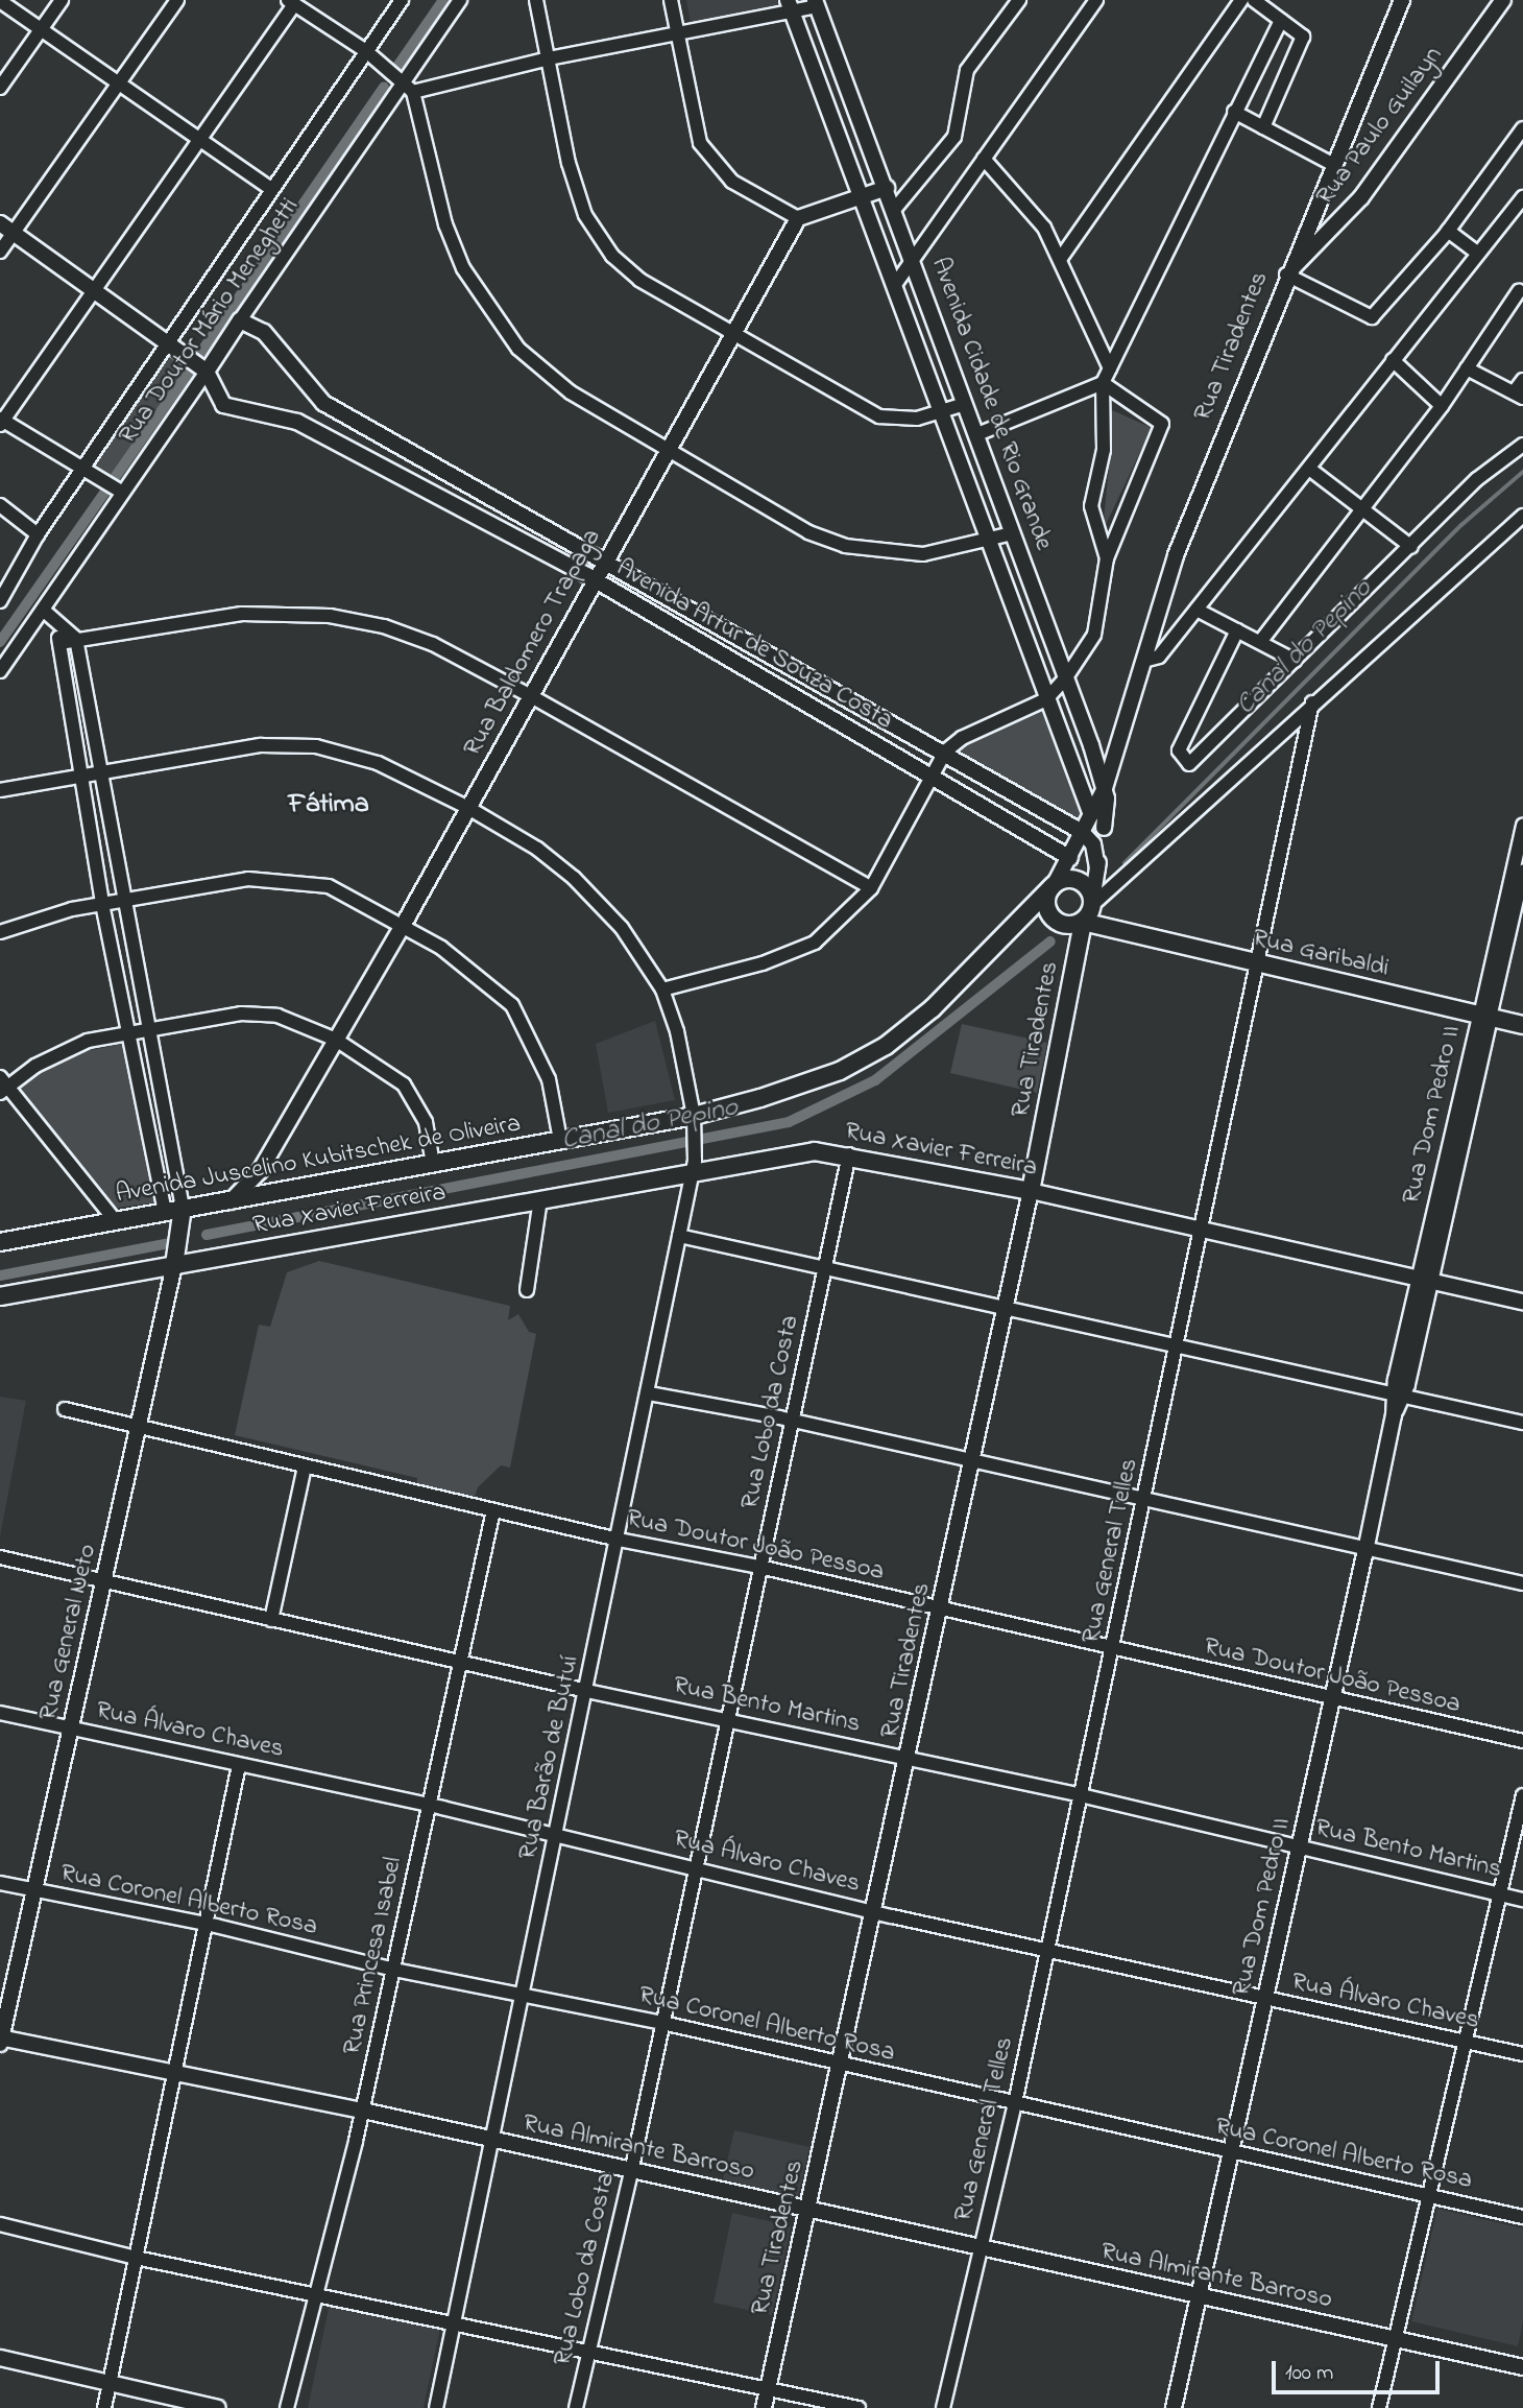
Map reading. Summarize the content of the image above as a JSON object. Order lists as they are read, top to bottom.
{
  "streets": {
    "main road": [
      "Rua Tiradentes",
      "Rua Garibaldi",
      "Rua Xavier Ferreira",
      "Avenida Juscelino Kubitschek de Oliveira",
      "Rua General Neto"
    ],
    "street": [
      "Rua Paulo Guilayn",
      "Rua Doutor Mário Meneghetti",
      "Avenida Cidade de Rio Grande",
      "Rua Baldomero Trapaga",
      "Avenida Artur de Souza Costa",
      "Rua Dom Pedro II",
      "Rua Lobo da Costa",
      "Rua Doutor João Pessoa",
      "Rua General Telles",
      "Rua Bento Martins",
      "Rua Álvaro Chaves",
      "Rua Barão de Butuí",
      "Rua Coronel Alberto Rosa",
      "Rua Princesa Isabel",
      "Rua Almirante Barroso"
    ]
  },
  "crossings": [
    ["Rua Paulo Guilayn", "Rua Tiradentes"],
    ["Rua Doutor Mário Meneghetti", "Avenida Artur de Souza Costa"],
    ["Rua Tiradentes", "Avenida Cidade de Rio Grande"],
    ["Rua Tiradentes", "Avenida Artur de Souza Costa"],
    ["Rua Tiradentes", "Rua Garibaldi"],
    ["Rua Tiradentes", "Rua Xavier Ferreira"],
    ["Rua Tiradentes", "Avenida Juscelino Kubitschek de Oliveira"],
    ["Rua Tiradentes", "Rua Doutor João Pessoa"],
    ["Rua Tiradentes", "Rua Bento Martins"],
    ["Rua Tiradentes", "Rua Álvaro Chaves"],
    ["Rua Tiradentes", "Rua Coronel Alberto Rosa"],
    ["Rua Tiradentes", "Rua Almirante Barroso"],
    ["Rua Baldomero Trapaga", "Avenida Artur de Souza Costa"],
    ["Rua Baldomero Trapaga", "Avenida Juscelino Kubitschek de Oliveira"],
    ["Rua Baldomero Trapaga", "Rua Barão de Butuí"],
    ["Rua Garibaldi", "Rua Dom Pedro II"],
    ["Rua Garibaldi", "Avenida Juscelino Kubitschek de Oliveira"],
    ["Rua Garibaldi", "Rua General Telles"],
    ["Rua Dom Pedro II", "Rua Xavier Ferreira"],
    ["Rua Dom Pedro II", "Rua Doutor João Pessoa"],
    ["Rua Dom Pedro II", "Rua Bento Martins"],
    ["Rua Dom Pedro II", "Rua Álvaro Chaves"],
    ["Rua Dom Pedro II", "Rua Coronel Alberto Rosa"],
    ["Rua Dom Pedro II", "Rua Almirante Barroso"],
    ["Rua Xavier Ferreira", "Rua Lobo da Costa"],
    ["Rua Xavier Ferreira", "Rua General Telles"],
    ["Rua Xavier Ferreira", "Rua General Neto"],
    ["Rua Xavier Ferreira", "Rua Barão de Butuí"],
    ["Avenida Juscelino Kubitschek de Oliveira", "Rua General Neto"],
    ["Avenida Juscelino Kubitschek de Oliveira", "Rua Barão de Butuí"],
    ["Rua Lobo da Costa", "Rua Doutor João Pessoa"],
    ["Rua Lobo da Costa", "Rua Bento Martins"],
    ["Rua Lobo da Costa", "Rua Álvaro Chaves"],
    ["Rua Lobo da Costa", "Rua Coronel Alberto Rosa"],
    ["Rua Lobo da Costa", "Rua Almirante Barroso"],
    ["Rua Doutor João Pessoa", "Rua General Telles"],
    ["Rua Doutor João Pessoa", "Rua General Neto"],
    ["Rua Doutor João Pessoa", "Rua Barão de Butuí"],
    ["Rua Doutor João Pessoa", "Rua Princesa Isabel"],
    ["Rua General Telles", "Rua Bento Martins"],
    ["Rua General Telles", "Rua Álvaro Chaves"],
    ["Rua General Telles", "Rua Coronel Alberto Rosa"],
    ["Rua General Telles", "Rua Almirante Barroso"],
    ["Rua General Neto", "Rua Bento Martins"],
    ["Rua General Neto", "Rua Álvaro Chaves"],
    ["Rua General Neto", "Rua Coronel Alberto Rosa"],
    ["Rua General Neto", "Rua Almirante Barroso"],
    ["Rua Bento Martins", "Rua Barão de Butuí"],
    ["Rua Bento Martins", "Rua Princesa Isabel"],
    ["Rua Álvaro Chaves", "Rua Barão de Butuí"],
    ["Rua Álvaro Chaves", "Rua Princesa Isabel"],
    ["Rua Barão de Butuí", "Rua Coronel Alberto Rosa"],
    ["Rua Barão de Butuí", "Rua Almirante Barroso"],
    ["Rua Coronel Alberto Rosa", "Rua Princesa Isabel"],
    ["Rua Princesa Isabel", "Rua Almirante Barroso"]
  ],
  "districts": ["Fátima"],
  "water": ["Canal do Pepino"],
  "scale_bar": "100 m"
}
